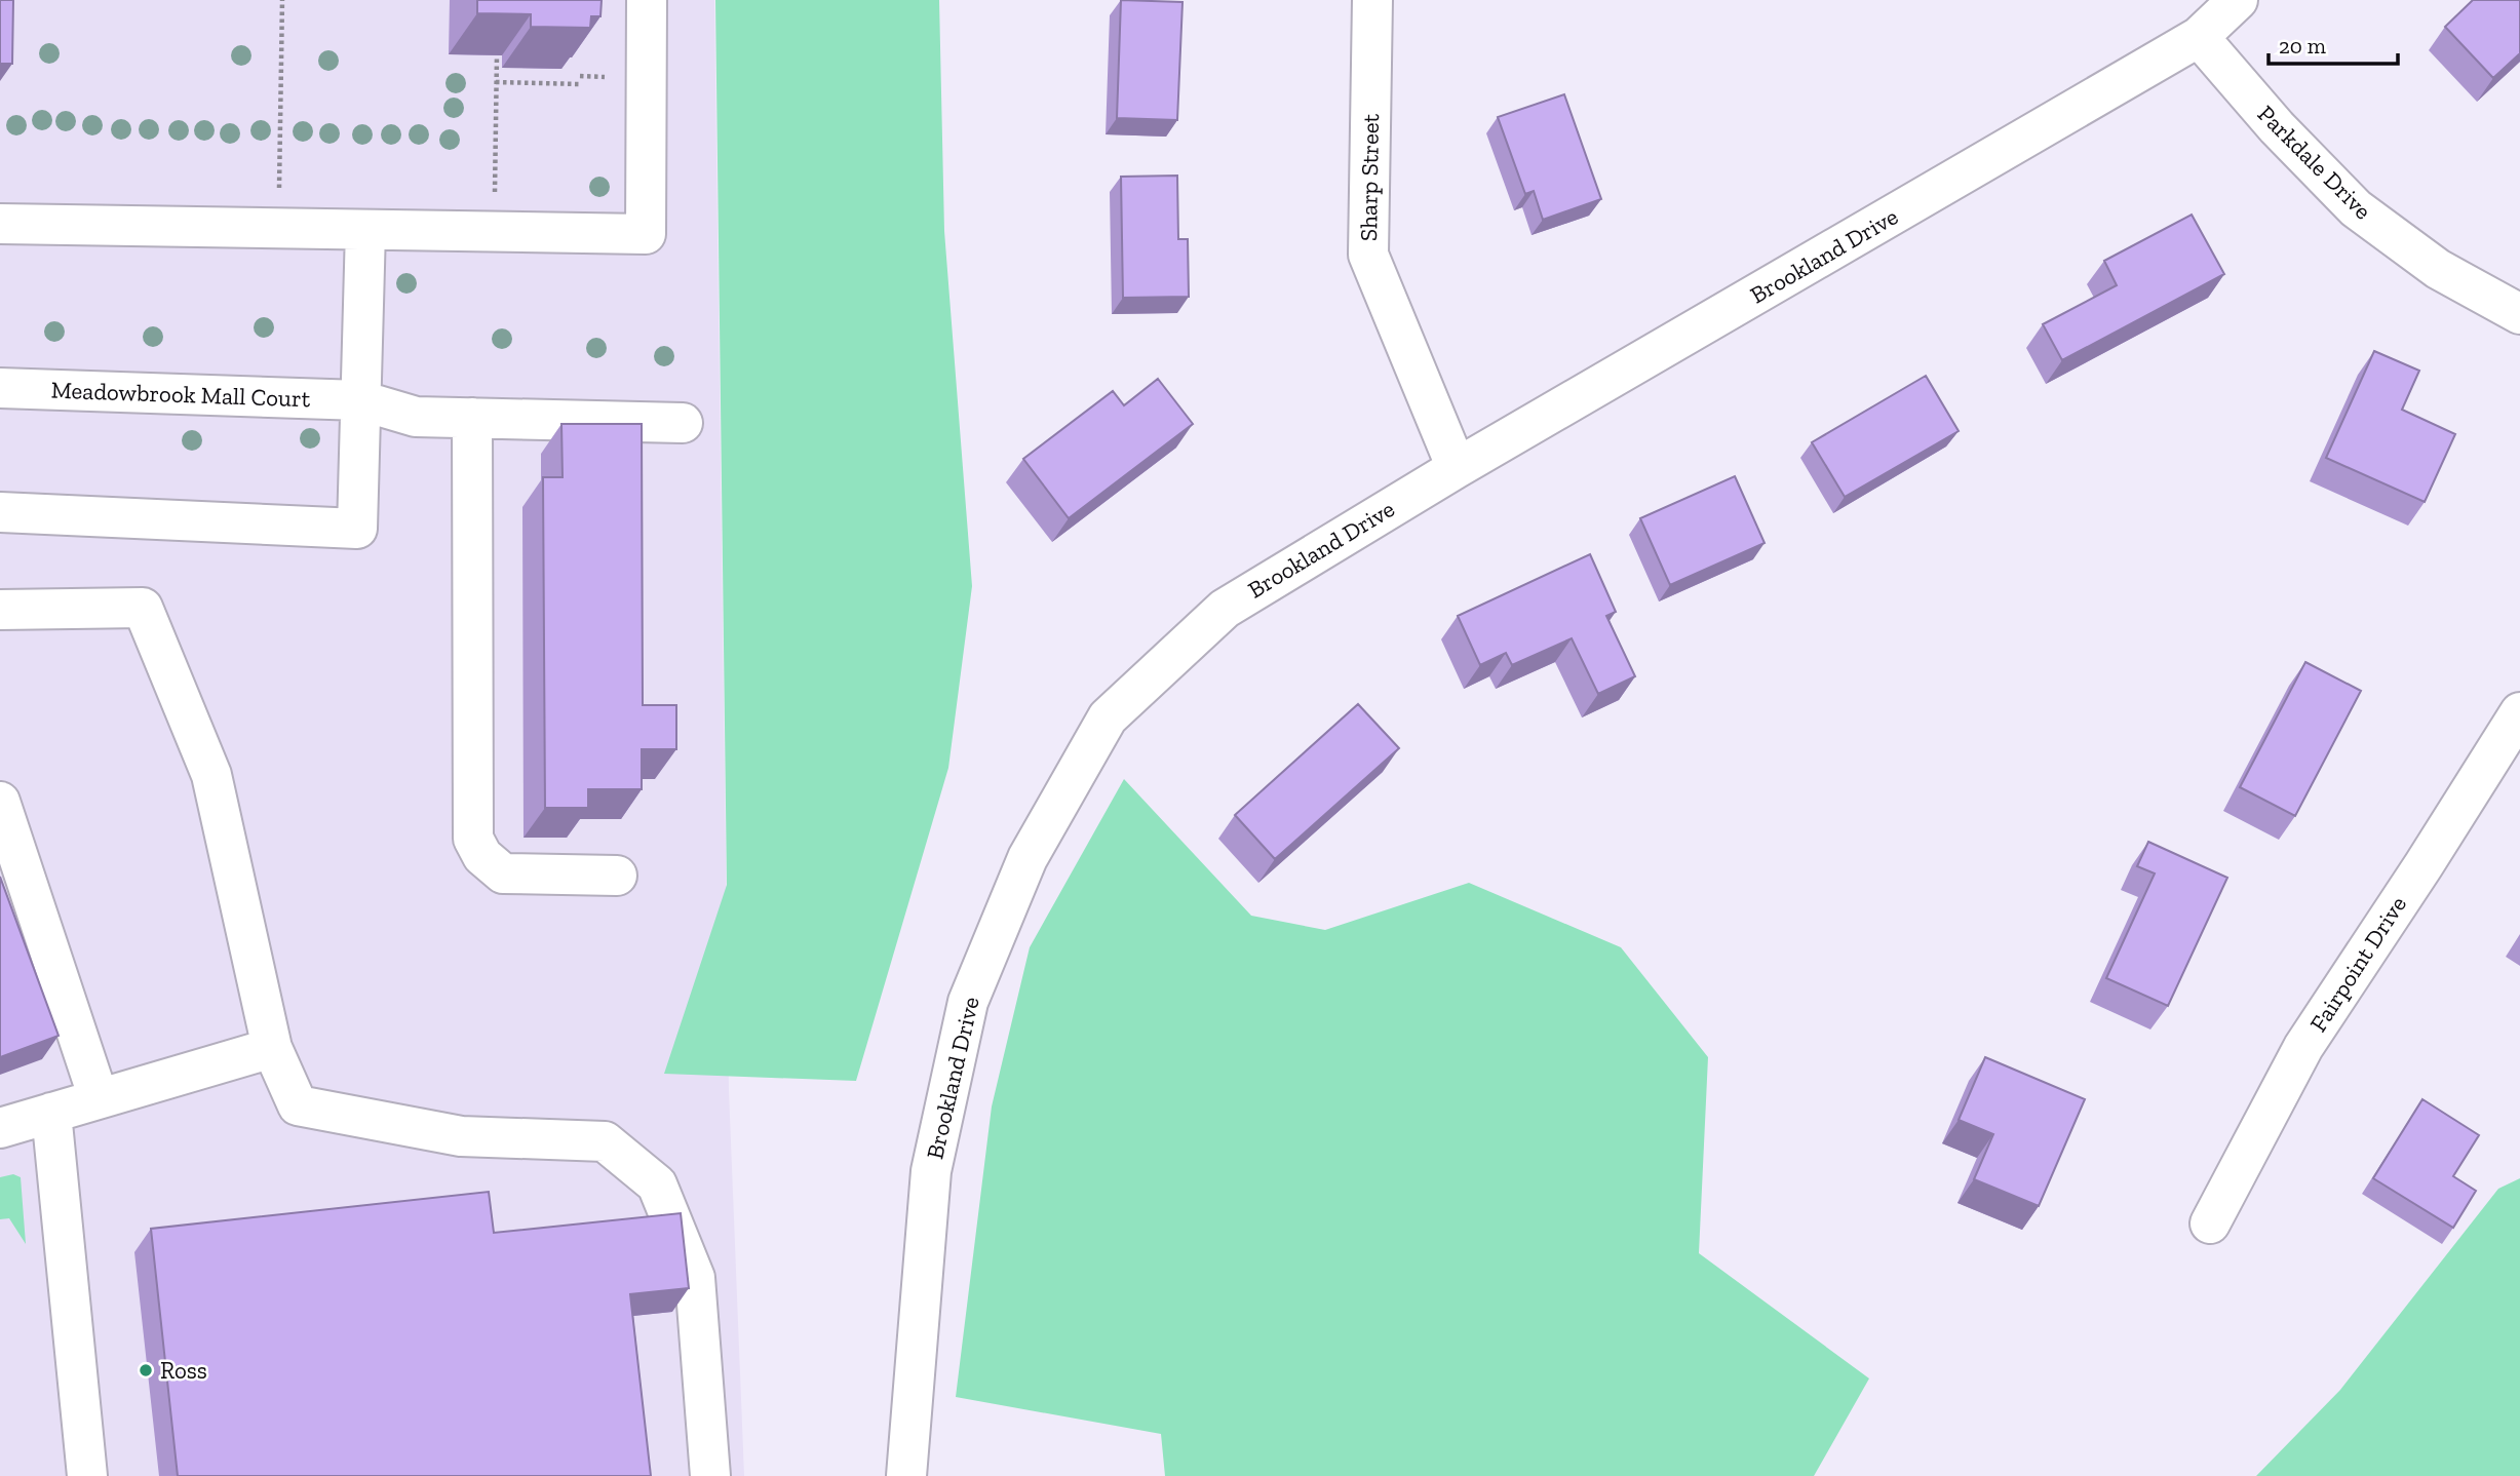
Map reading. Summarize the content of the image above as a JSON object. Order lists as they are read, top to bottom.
{
  "streets": {
    "street": [
      "Parkdale Drive",
      "Sharp Street",
      "Brookland Drive",
      "Meadowbrook Mall Court",
      "Fairpoint Drive"
    ]
  },
  "crossings": [
    ["Parkdale Drive", "Brookland Drive"],
    ["Sharp Street", "Brookland Drive"]
  ],
  "places": ["Ross"],
  "scale_bar": "20 m"
}
